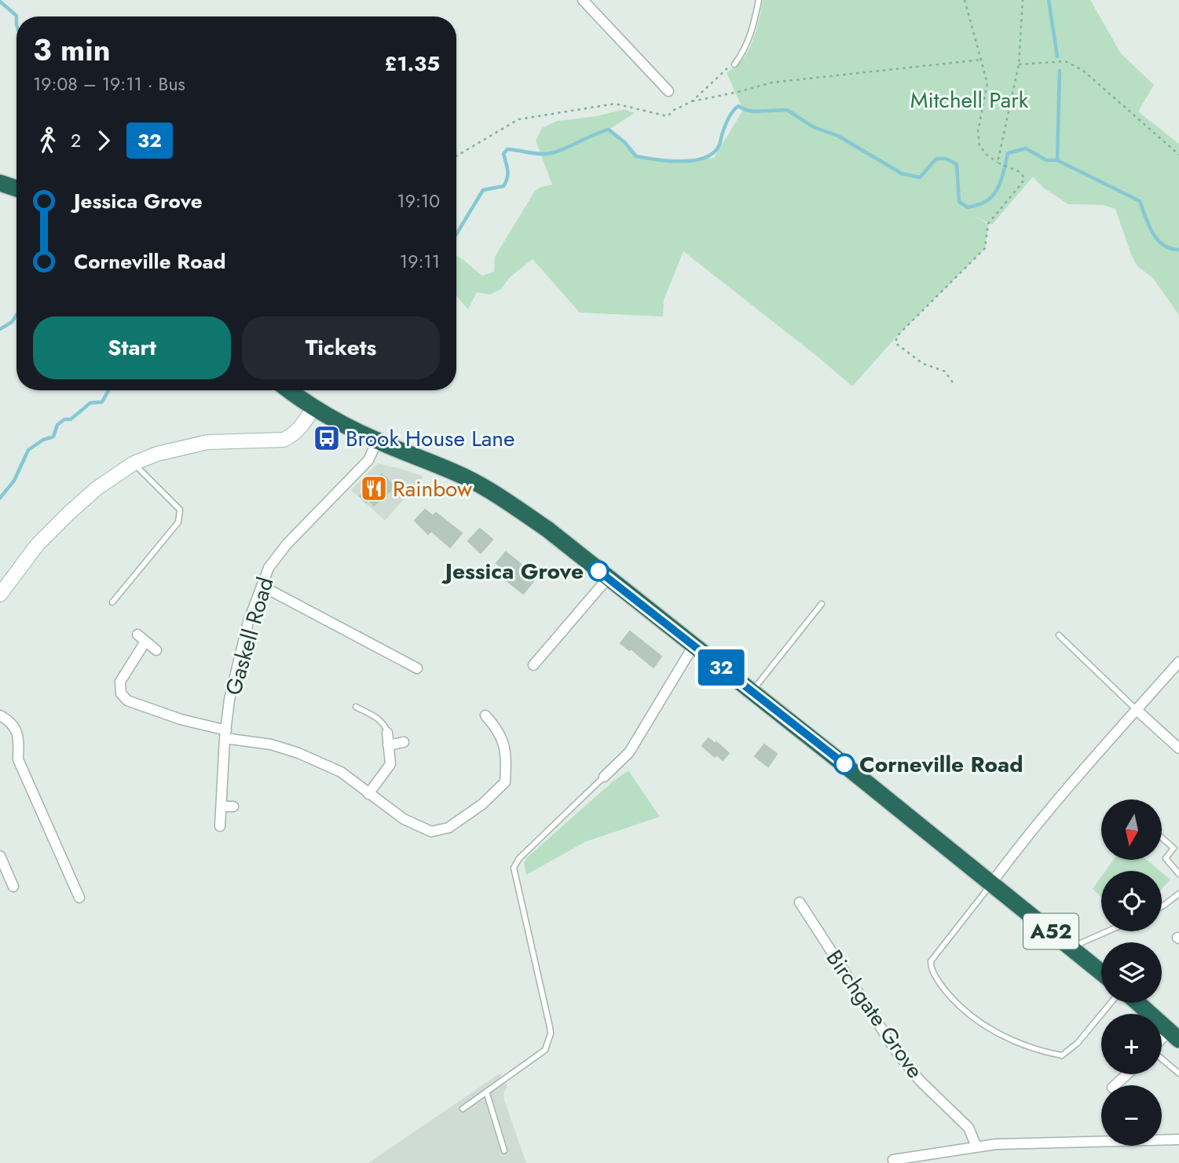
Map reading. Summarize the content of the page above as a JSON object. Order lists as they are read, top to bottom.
{
  "streets": {
    "highway": ["A52"],
    "street": ["Gaskell Road", "Birchgate Grove"]
  },
  "crossings": [
    ["Gaskell Road", "A52"]
  ],
  "parks": ["Mitchell Park"],
  "places": {
    "bus stop": ["Brook House Lane"],
    "restaurant": ["Rainbow"],
    "other": ["Jessica Grove", "Corneville Road"]
  },
  "lines": ["bus line 32"],
  "north": "bottom",
  "page": {
    "on_map": "32",
    "heading": ["3 min", "19:08 – 19:11 · Bus", "£1.35"],
    "legs": ["2", "32"],
    "list": [
      {
        "name": "Jessica Grove",
        "value": "19:10"
      },
      {
        "name": "Corneville Road",
        "value": "19:11"
      }
    ],
    "buttons": ["Start", "Tickets"],
    "map_buttons": ["+", "−"]
  }
}
